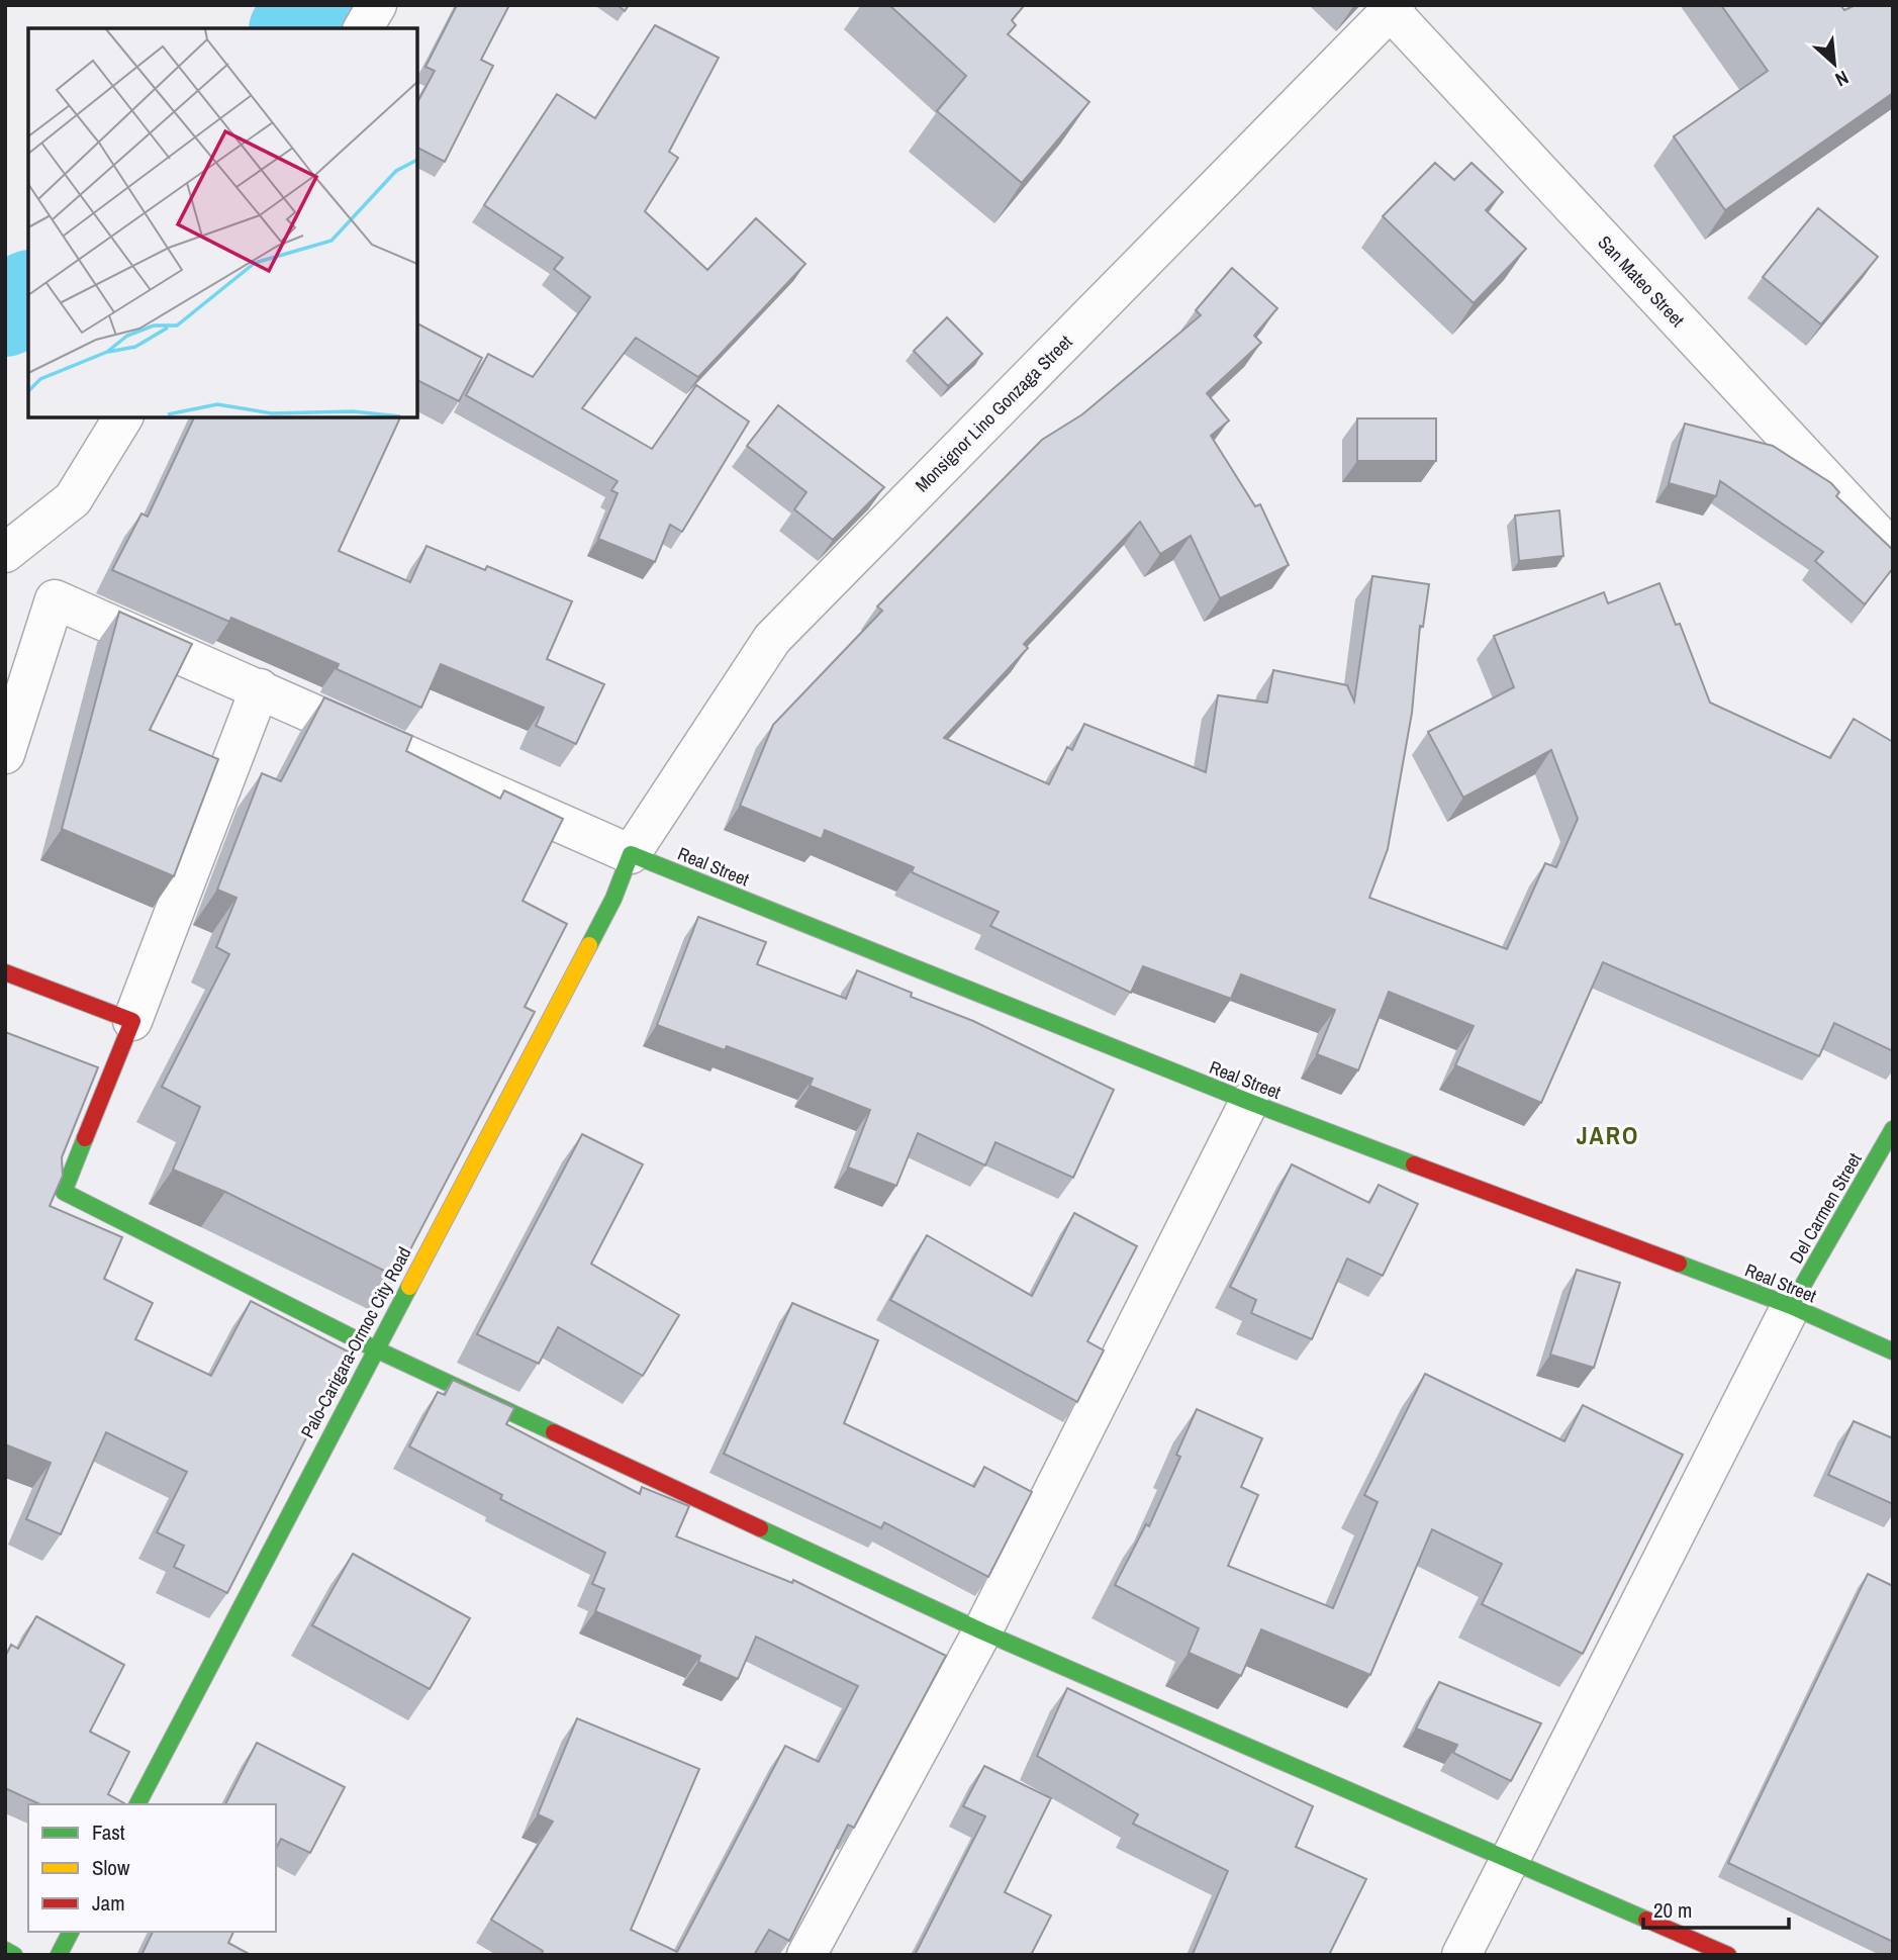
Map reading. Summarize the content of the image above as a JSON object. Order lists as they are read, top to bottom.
{
  "streets": {
    "main road": ["Real Street", "Del Carmen Street", "Palo-Carigara-Ormoc City Road"],
    "street": ["San Mateo Street", "Monsignor Lino Gonzaga Street"]
  },
  "crossings": [
    ["San Mateo Street", "Monsignor Lino Gonzaga Street"],
    ["Monsignor Lino Gonzaga Street", "Real Street"],
    ["Monsignor Lino Gonzaga Street", "Palo-Carigara-Ormoc City Road"],
    ["Real Street", "Del Carmen Street"],
    ["Real Street", "Palo-Carigara-Ormoc City Road"]
  ],
  "districts": ["JARO"],
  "legend": ["Fast", "Slow", "Jam"],
  "scale_bar": "20 m",
  "north": "bottom right"
}
